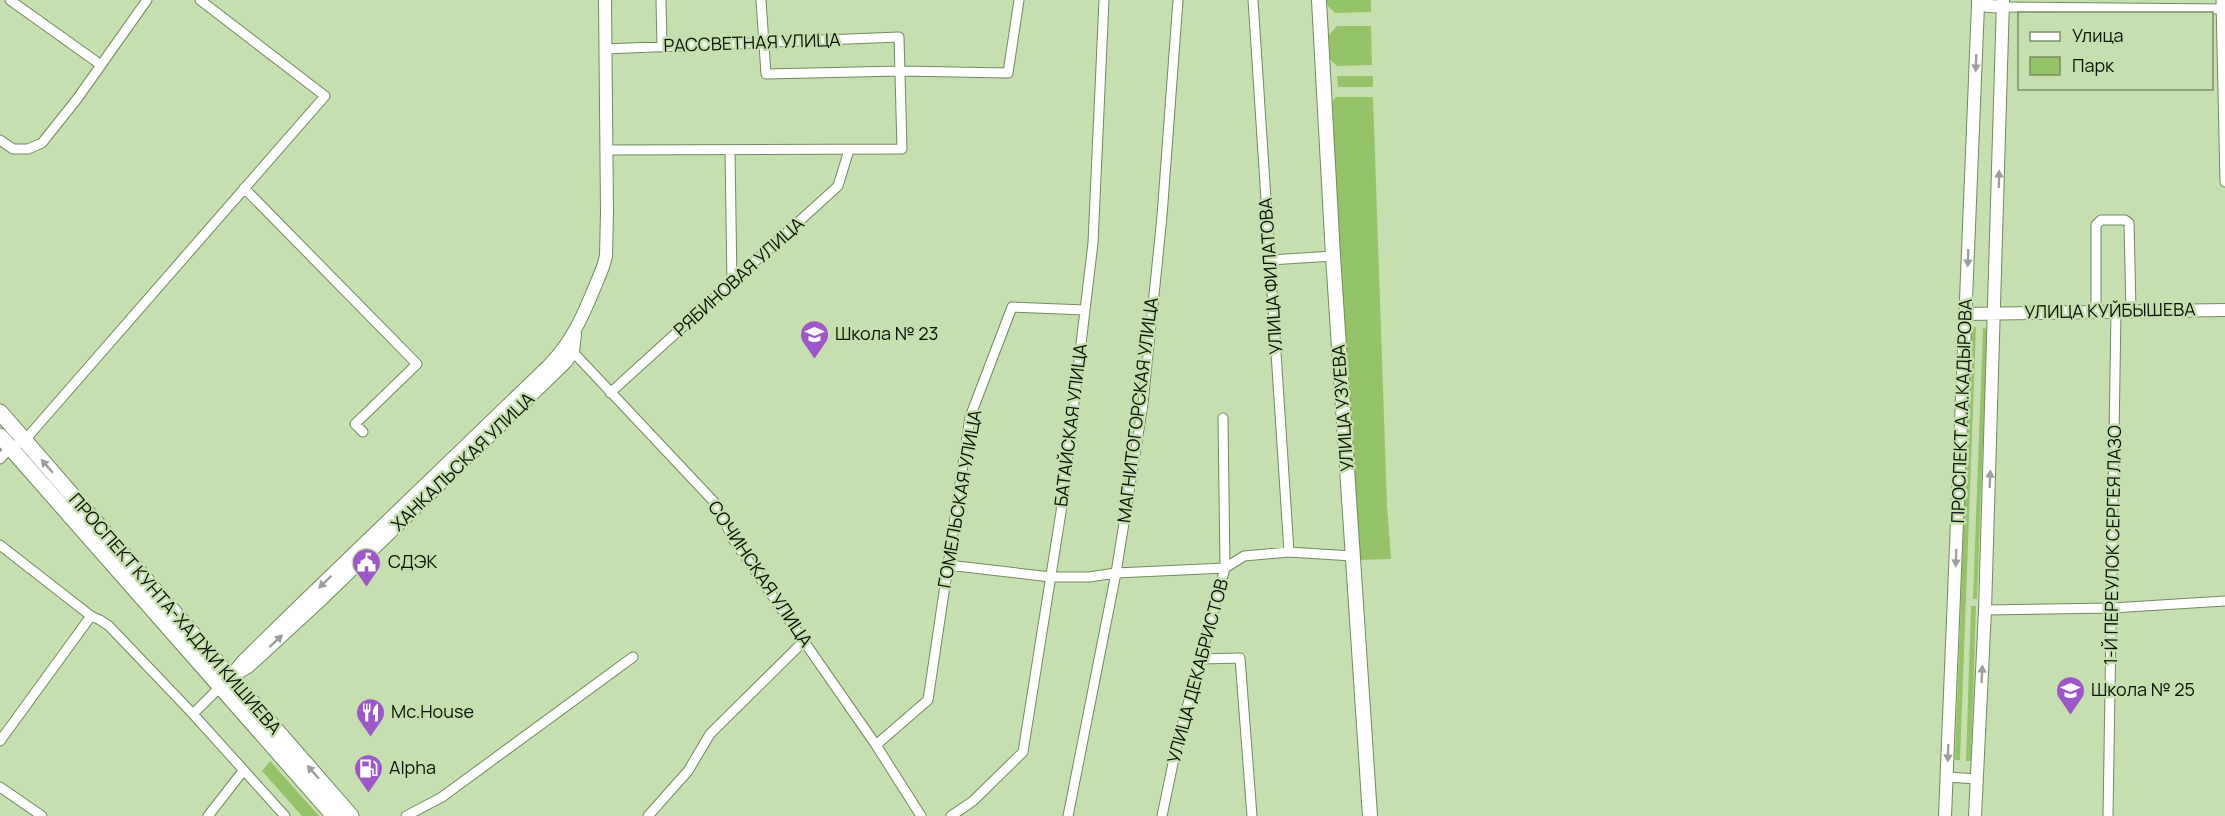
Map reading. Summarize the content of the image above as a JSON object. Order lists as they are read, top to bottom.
{
  "streets": {
    "main road": ["УЛИЦА УЗУЕВА", "ПРОСПЕКТ КУНТА-ХАДЖИ КИШИЕВА"],
    "street": [
      "РАССВЕТНАЯ УЛИЦА",
      "УЛИЦА ФИЛАТОВА",
      "РЯБИНОВАЯ УЛИЦА",
      "УЛИЦА КУЙБЫШЕВА",
      "МАГНИТОГОРСКАЯ УЛИЦА",
      "ПРОСПЕКТ А.А.КАДЫРОВА",
      "БАТАЙСКАЯ УЛИЦА",
      "ХАНКАЛЬСКАЯ УЛИЦА",
      "ГОМЕЛЬСКАЯ УЛИЦА",
      "1-Й ПЕРЕУЛОК СЕРГЕЯ ЛАЗО",
      "СОЧИНСКАЯ УЛИЦА",
      "УЛИЦА ДЕКАБРИСТОВ"
    ]
  },
  "crossings": [
    ["РАССВЕТНАЯ УЛИЦА", "ХАНКАЛЬСКАЯ УЛИЦА"],
    ["РЯБИНОВАЯ УЛИЦА", "СОЧИНСКАЯ УЛИЦА"],
    ["УЛИЦА КУЙБЫШЕВА", "ПРОСПЕКТ А.А.КАДЫРОВА"],
    ["УЛИЦА КУЙБЫШЕВА", "1-Й ПЕРЕУЛОК СЕРГЕЯ ЛАЗО"],
    ["БАТАЙСКАЯ УЛИЦА", "ГОМЕЛЬСКАЯ УЛИЦА"],
    ["ХАНКАЛЬСКАЯ УЛИЦА", "СОЧИНСКАЯ УЛИЦА"],
    ["ХАНКАЛЬСКАЯ УЛИЦА", "ПРОСПЕКТ КУНТА-ХАДЖИ КИШИЕВА"],
    ["ГОМЕЛЬСКАЯ УЛИЦА", "СОЧИНСКАЯ УЛИЦА"]
  ],
  "places": {
    "school or university": ["Школа № 23", "Школа № 25"],
    "public building": ["СДЭК"],
    "restaurant": ["Mc.House"],
    "fuel station": ["Alpha"]
  },
  "legend": ["Улица", "Парк"]
}
